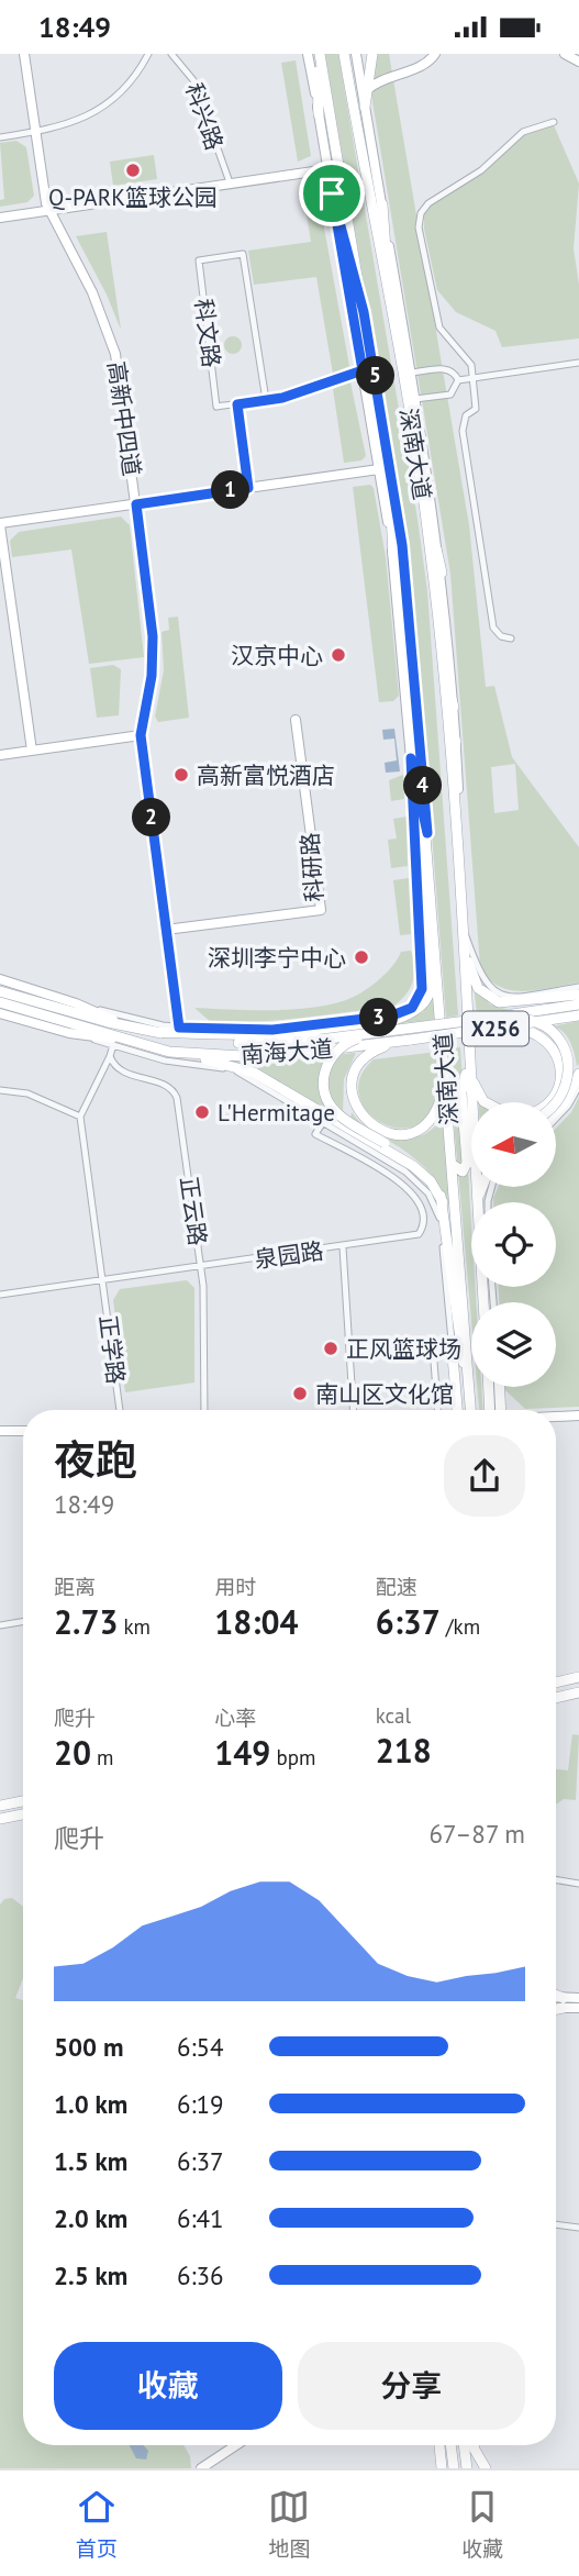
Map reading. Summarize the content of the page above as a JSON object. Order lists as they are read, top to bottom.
{
  "streets": {
    "main road": [
      "高新中四道",
      "深南大道",
      "科研路",
      "X256",
      "南海大道"
    ],
    "street": [
      "科兴路",
      "科文路",
      "正云路",
      "泉园路",
      "正学路"
    ]
  },
  "crossings": [
    ["高新中四道", "科研路"],
    ["正云路", "泉园路"],
    ["泉园路", "正学路"]
  ],
  "places": [
    "Q-PARK篮球公园",
    "汉京中心",
    "高新富悦酒店",
    "深圳李宁中心",
    "L'Hermitage",
    "正风篮球场",
    "南山区文化馆"
  ],
  "north": "left",
  "page": {
    "status": "18:49",
    "pins": [
      "5",
      "1",
      "4",
      "2",
      "3"
    ],
    "heading": ["夜跑", "18:49"],
    "stats": [
      ["距离", "2.73 km"],
      ["用时", "18:04"],
      ["配速", "6:37 /km"],
      ["爬升", "20 m"],
      ["心率", "149 bpm"],
      ["kcal", "218"]
    ],
    "chart": ["爬升", "67–87 m"],
    "list": [
      {
        "name": "500 m",
        "note": "6:54"
      },
      {
        "name": "1.0 km",
        "note": "6:19"
      },
      {
        "name": "1.5 km",
        "note": "6:37"
      },
      {
        "name": "2.0 km",
        "note": "6:41"
      },
      {
        "name": "2.5 km",
        "note": "6:36"
      }
    ],
    "buttons": ["收藏", "分享"],
    "tabs": ["首页", "地图", "收藏"]
  }
}
